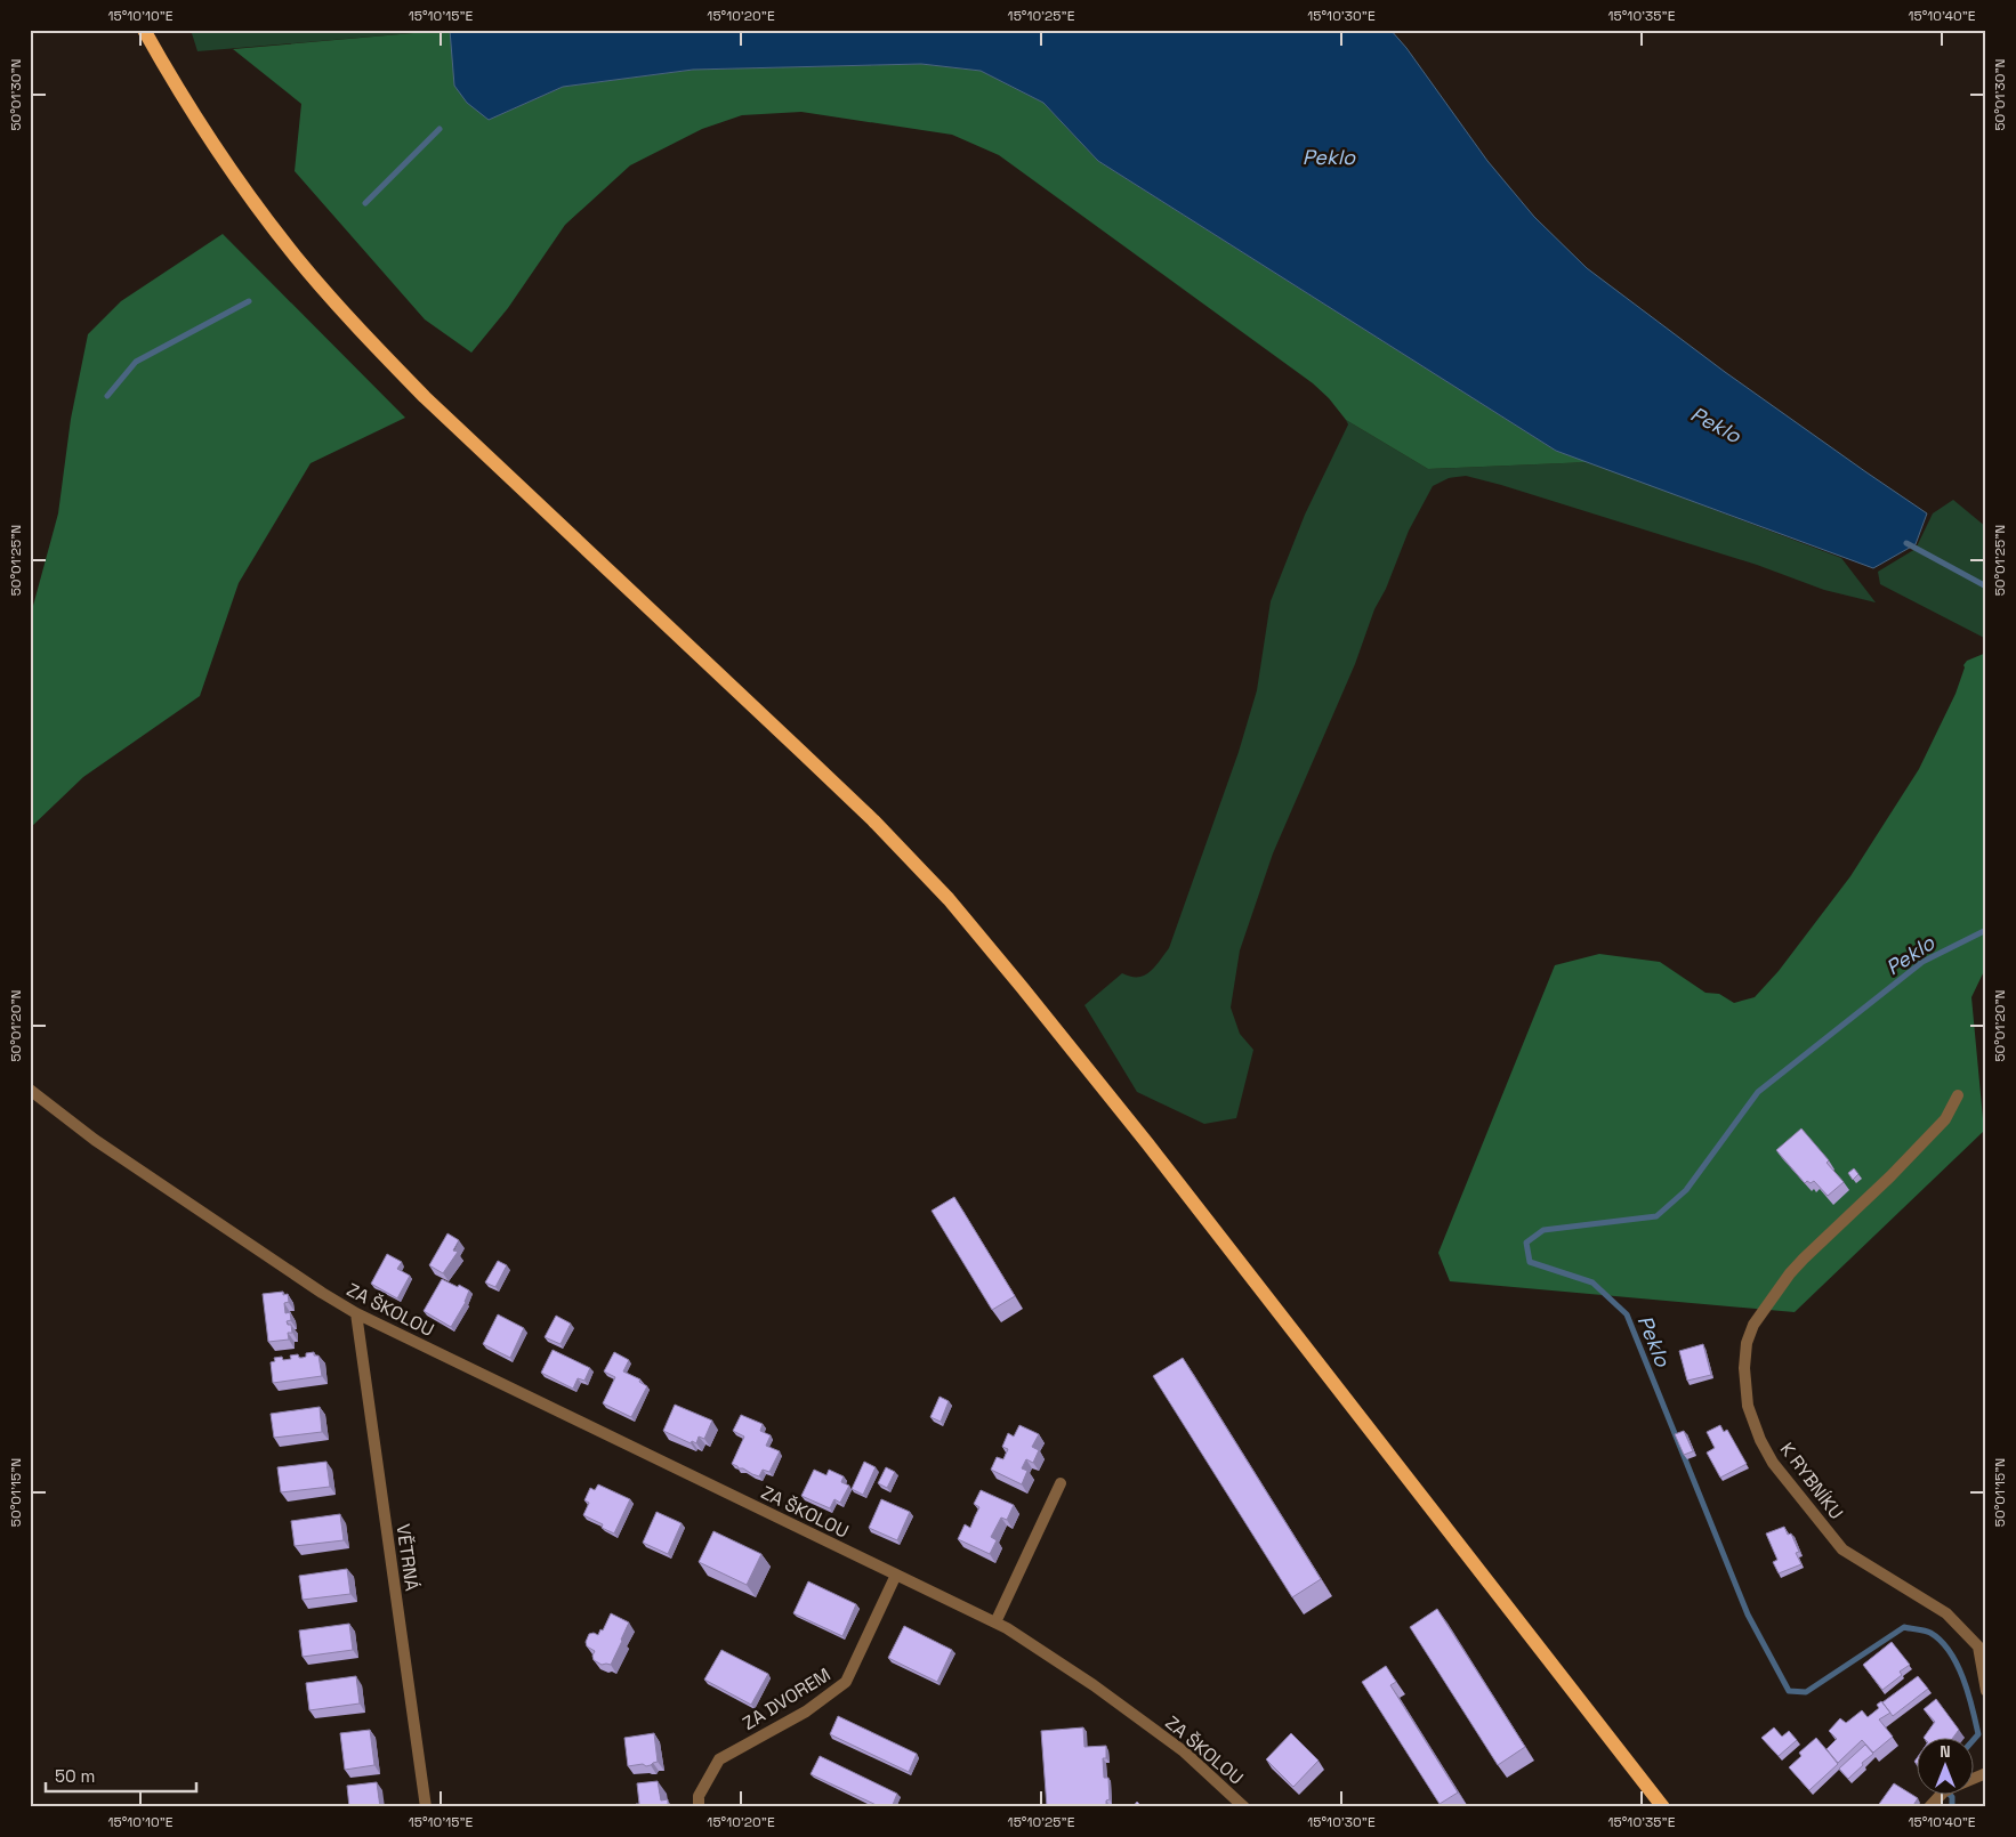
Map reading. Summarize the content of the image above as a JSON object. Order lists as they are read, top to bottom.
{
  "streets": {
    "street": [
      "ZA ŠKOLOU",
      "K RYBNÍKU",
      "VĚTRNÁ",
      "ZA DVOREM"
    ]
  },
  "crossings": [
    ["ZA ŠKOLOU", "VĚTRNÁ"],
    ["ZA ŠKOLOU", "ZA DVOREM"]
  ],
  "water": ["Peklo"],
  "scale_bar": "50 m",
  "north": "top",
  "coordinates": [
    "15°10'10\"E",
    "15°10'15\"E",
    "15°10'20\"E",
    "15°10'25\"E",
    "15°10'30\"E",
    "15°10'35\"E",
    "15°10'40\"E",
    "50°01'30\"N",
    "50°01'25\"N",
    "50°01'20\"N",
    "50°01'15\"N"
  ]
}
